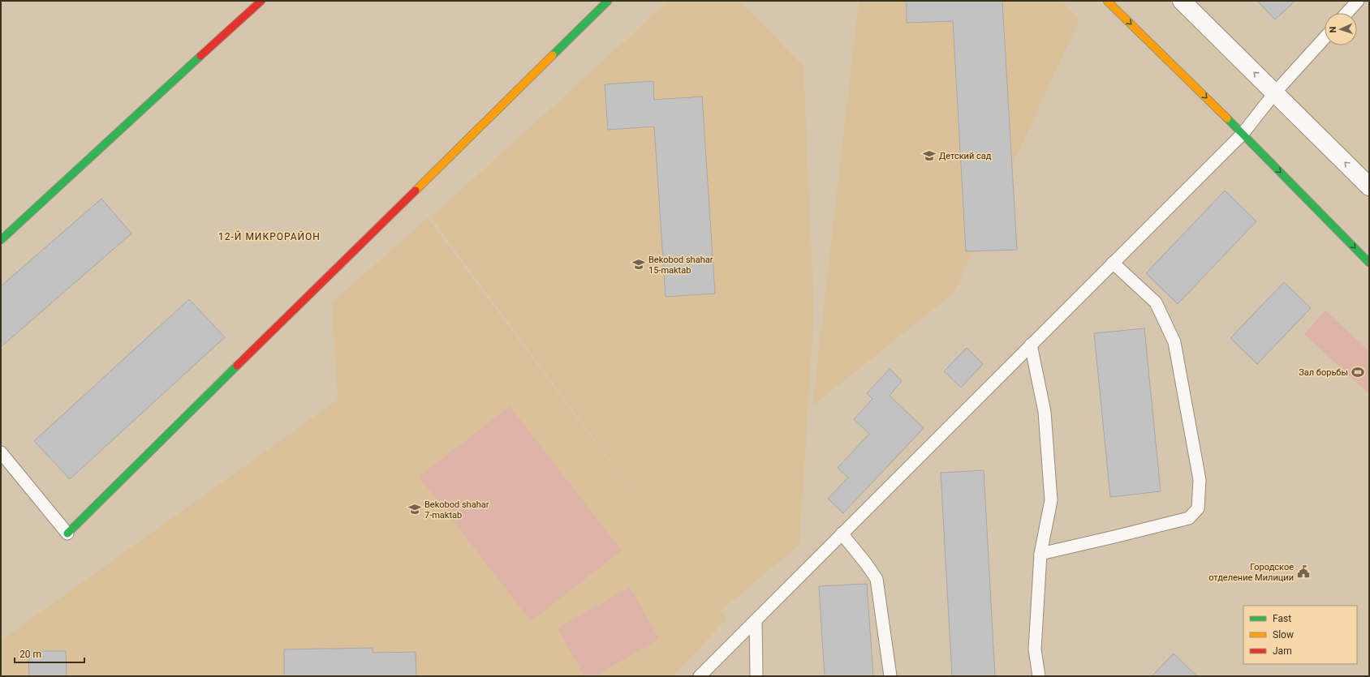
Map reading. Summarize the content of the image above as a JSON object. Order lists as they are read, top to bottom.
{
  "districts": ["12-Й МИКРОРАЙОН"],
  "places": {
    "school or university": ["Детский сад", "Bekobod shahar 15-maktab", "Bekobod shahar 7-maktab"],
    "sports": ["Зал борьбы"],
    "public building": ["Городское отделение Милиции"]
  },
  "legend": ["Fast", "Slow", "Jam"],
  "scale_bar": "20 m",
  "north": "left"
}
